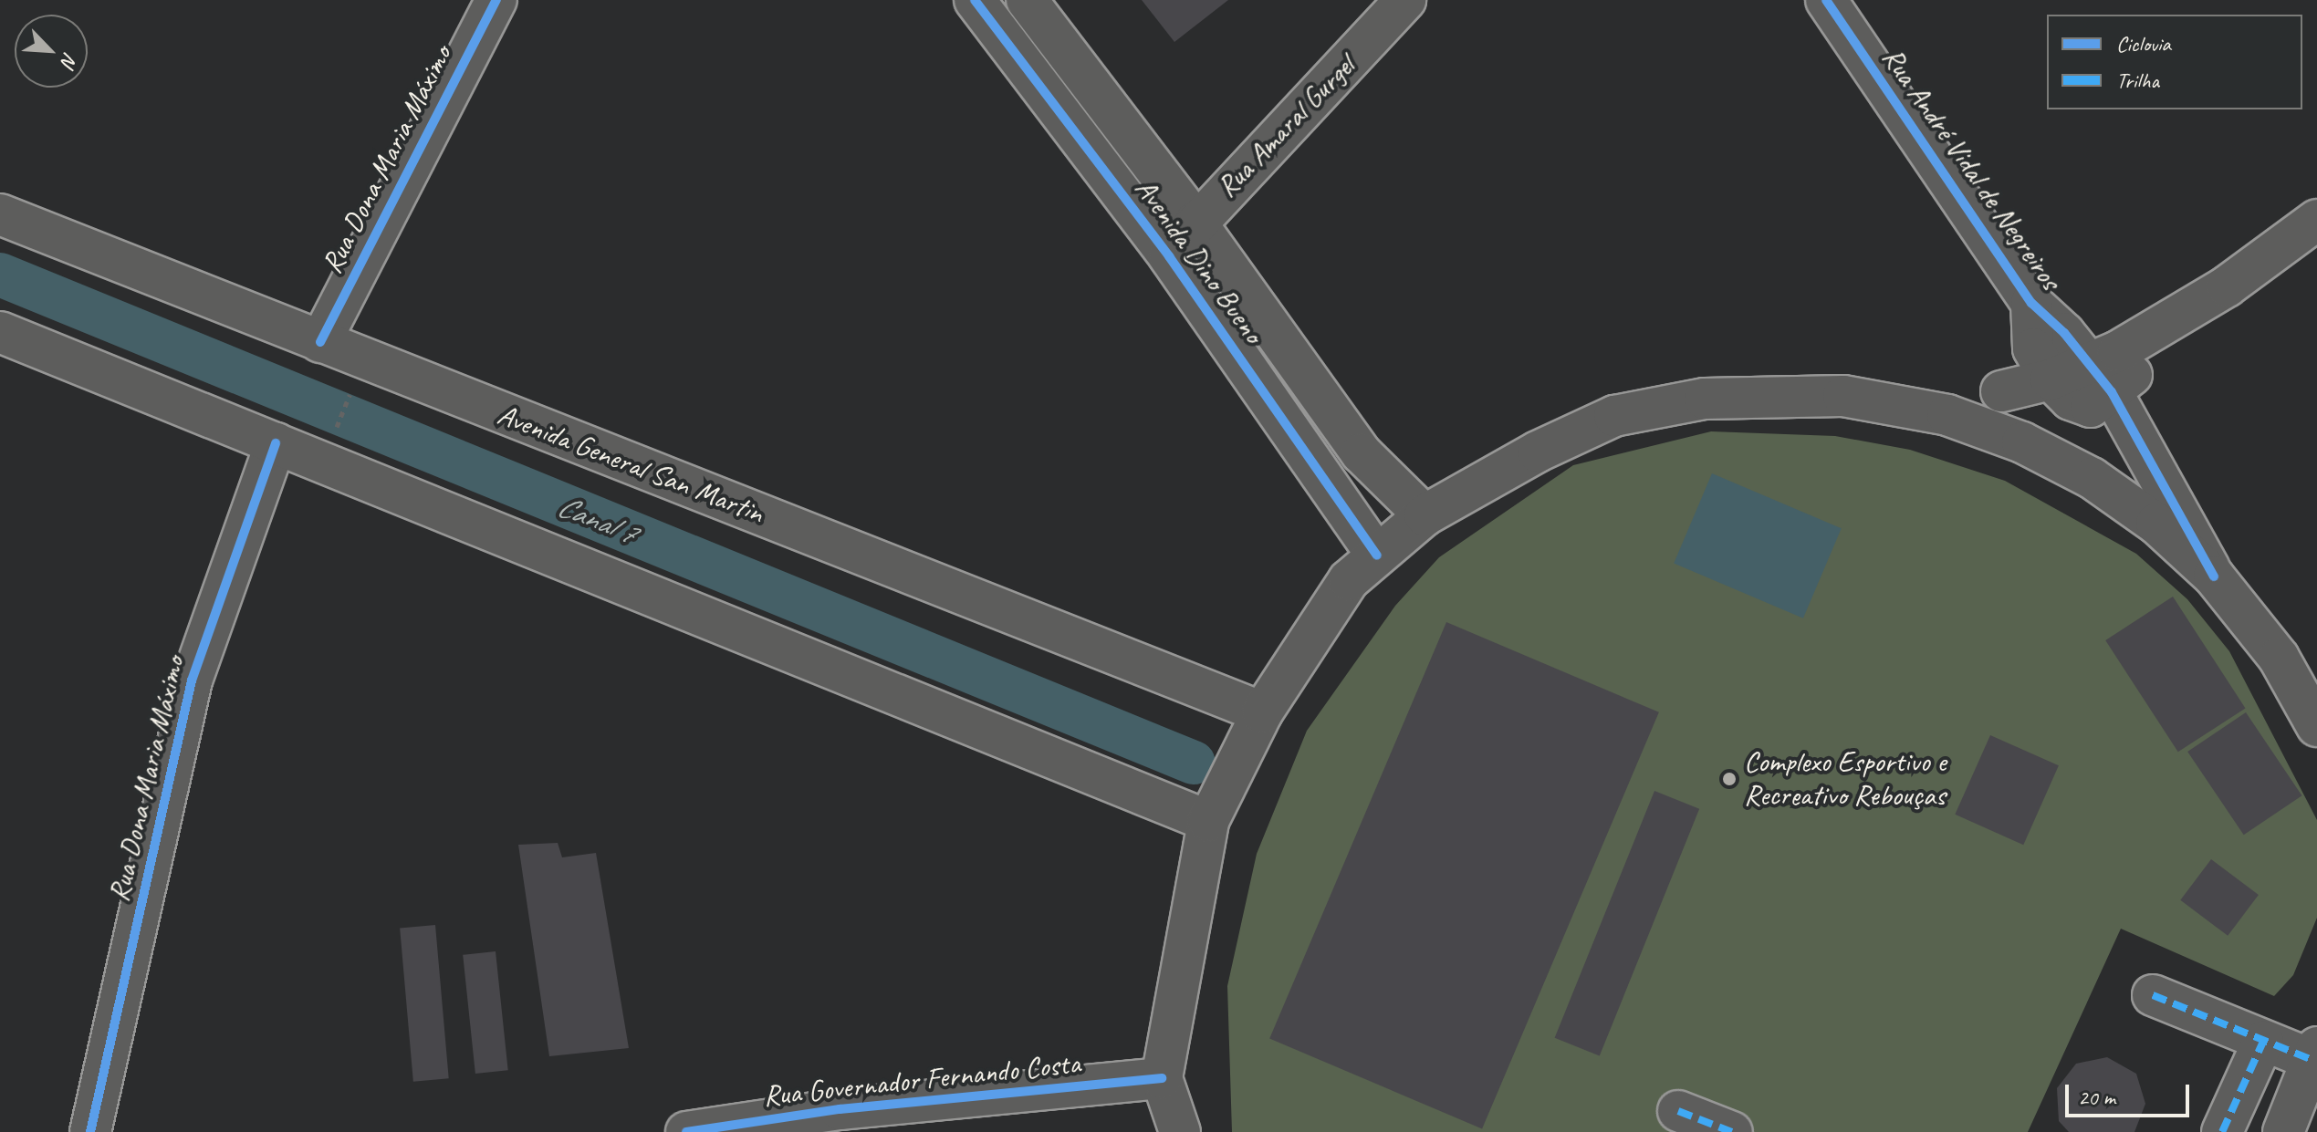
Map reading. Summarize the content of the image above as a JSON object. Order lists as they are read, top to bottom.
{
  "streets": {
    "street": [
      "Rua Amaral Gurgel",
      "Rua Dona Maria Máximo",
      "Rua André Vidal de Negreiros",
      "Avenida Dino Bueno",
      "Avenida General San Martin",
      "Rua Governador Fernando Costa"
    ]
  },
  "crossings": [
    ["Rua Amaral Gurgel", "Avenida Dino Bueno"],
    ["Rua Dona Maria Máximo", "Avenida General San Martin"]
  ],
  "water": ["Canal 7"],
  "places": ["Complexo Esportivo e Recreativo Rebouças"],
  "legend": ["Ciclovia", "Trilha"],
  "scale_bar": "20 m",
  "north": "bottom right"
}
